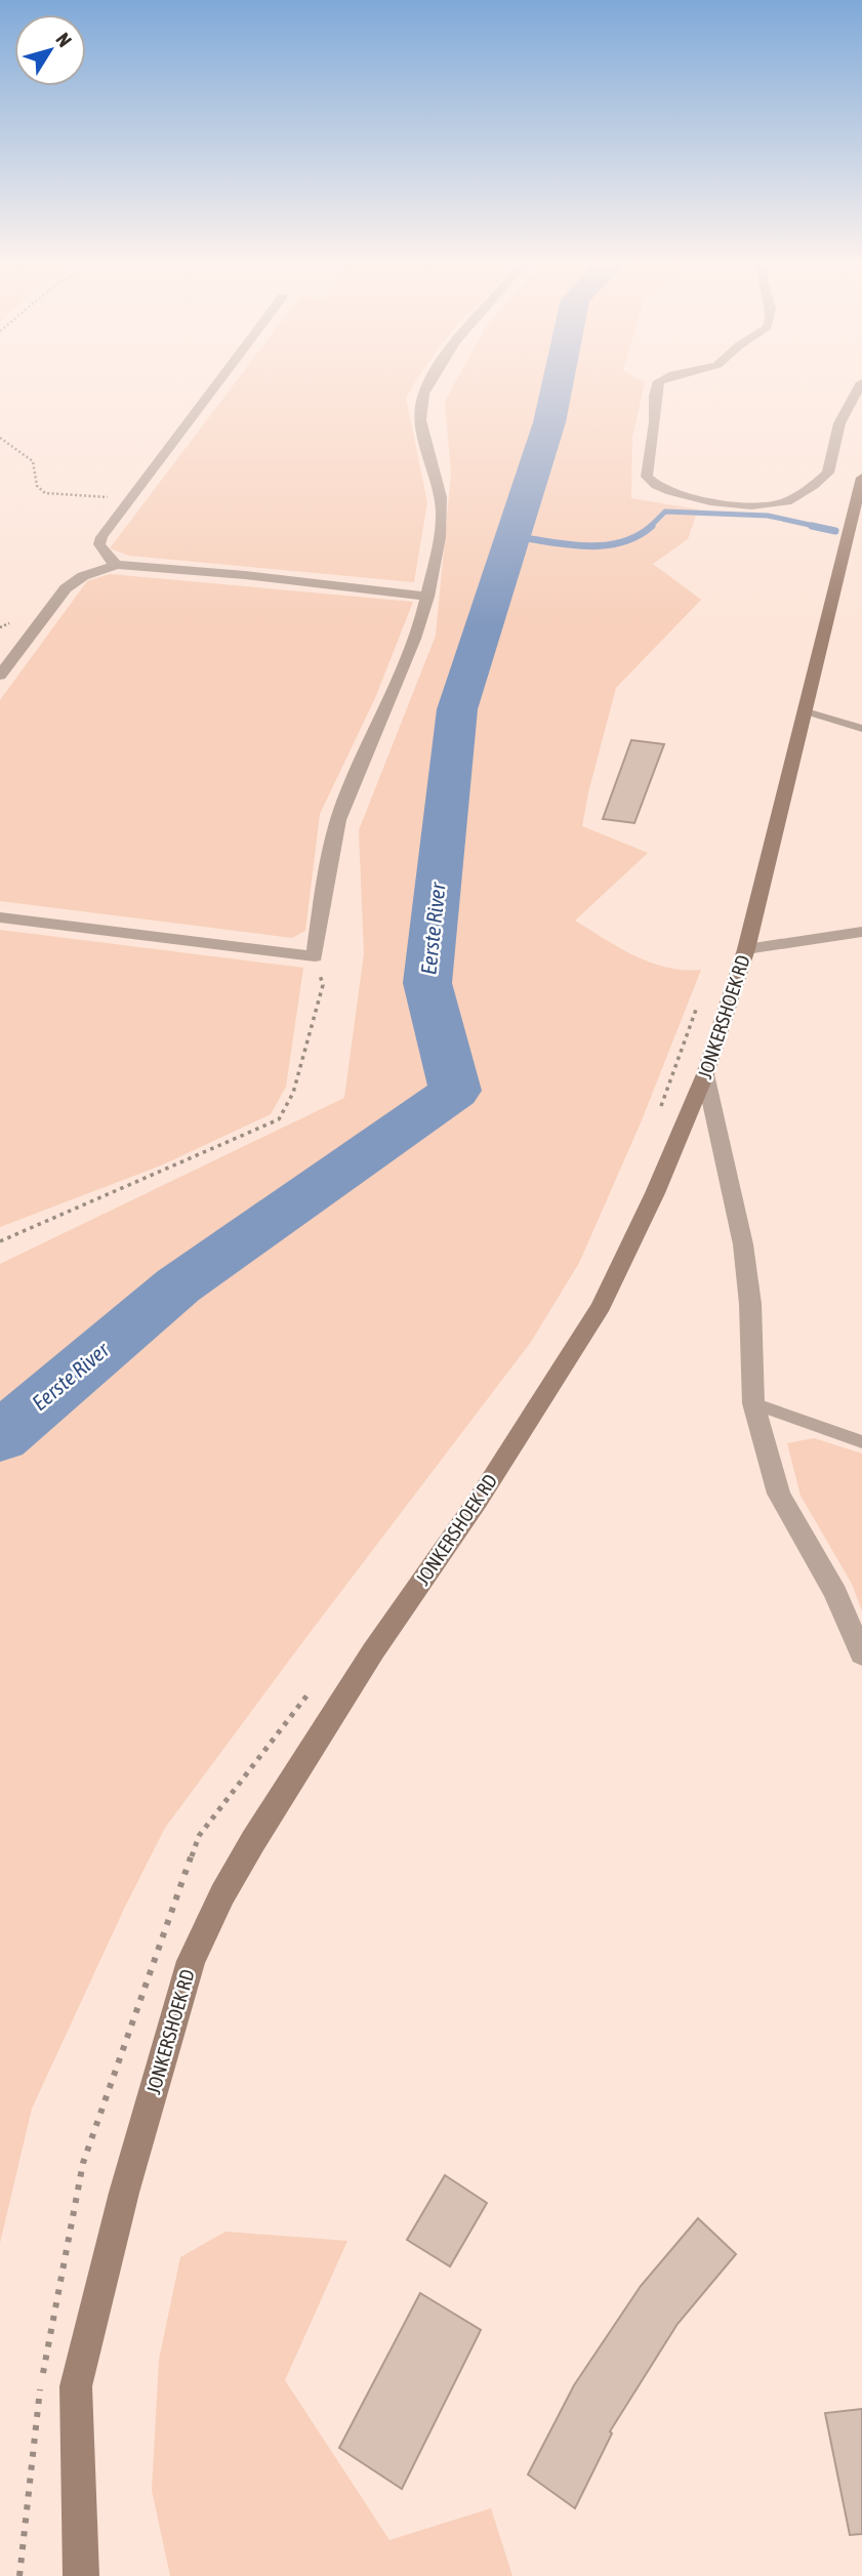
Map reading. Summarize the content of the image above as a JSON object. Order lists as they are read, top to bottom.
{
  "streets": {
    "street": ["JONKERSHOEK RD"]
  },
  "water": ["Eerste River"],
  "north": "top right"
}
